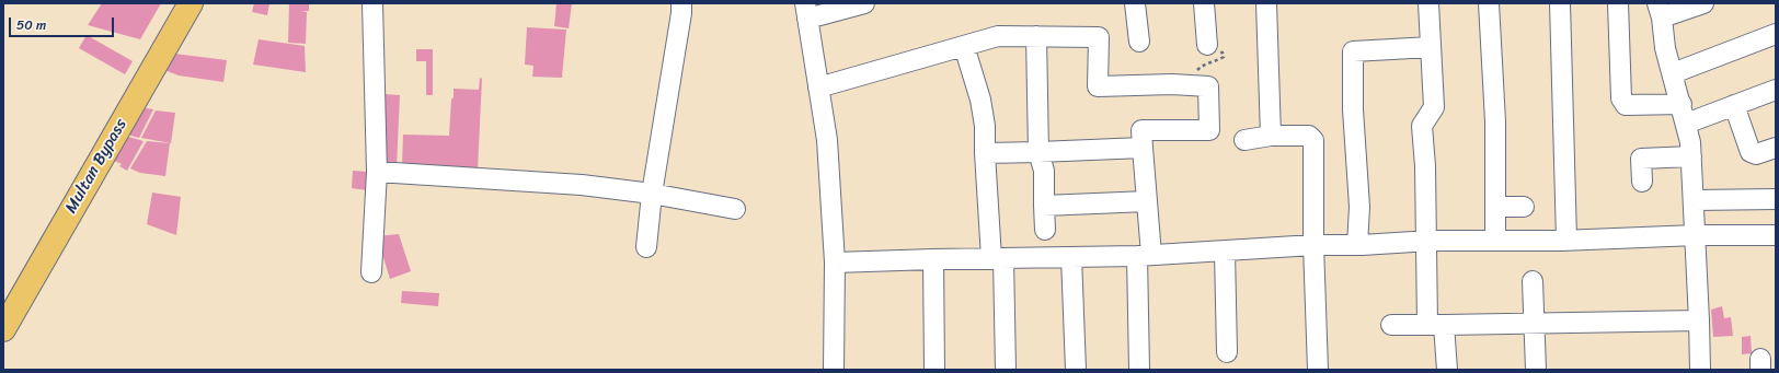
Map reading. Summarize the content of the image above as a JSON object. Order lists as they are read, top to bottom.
{
  "streets": {
    "main road": ["Multan Bypass"]
  },
  "scale_bar": "50 m"
}
